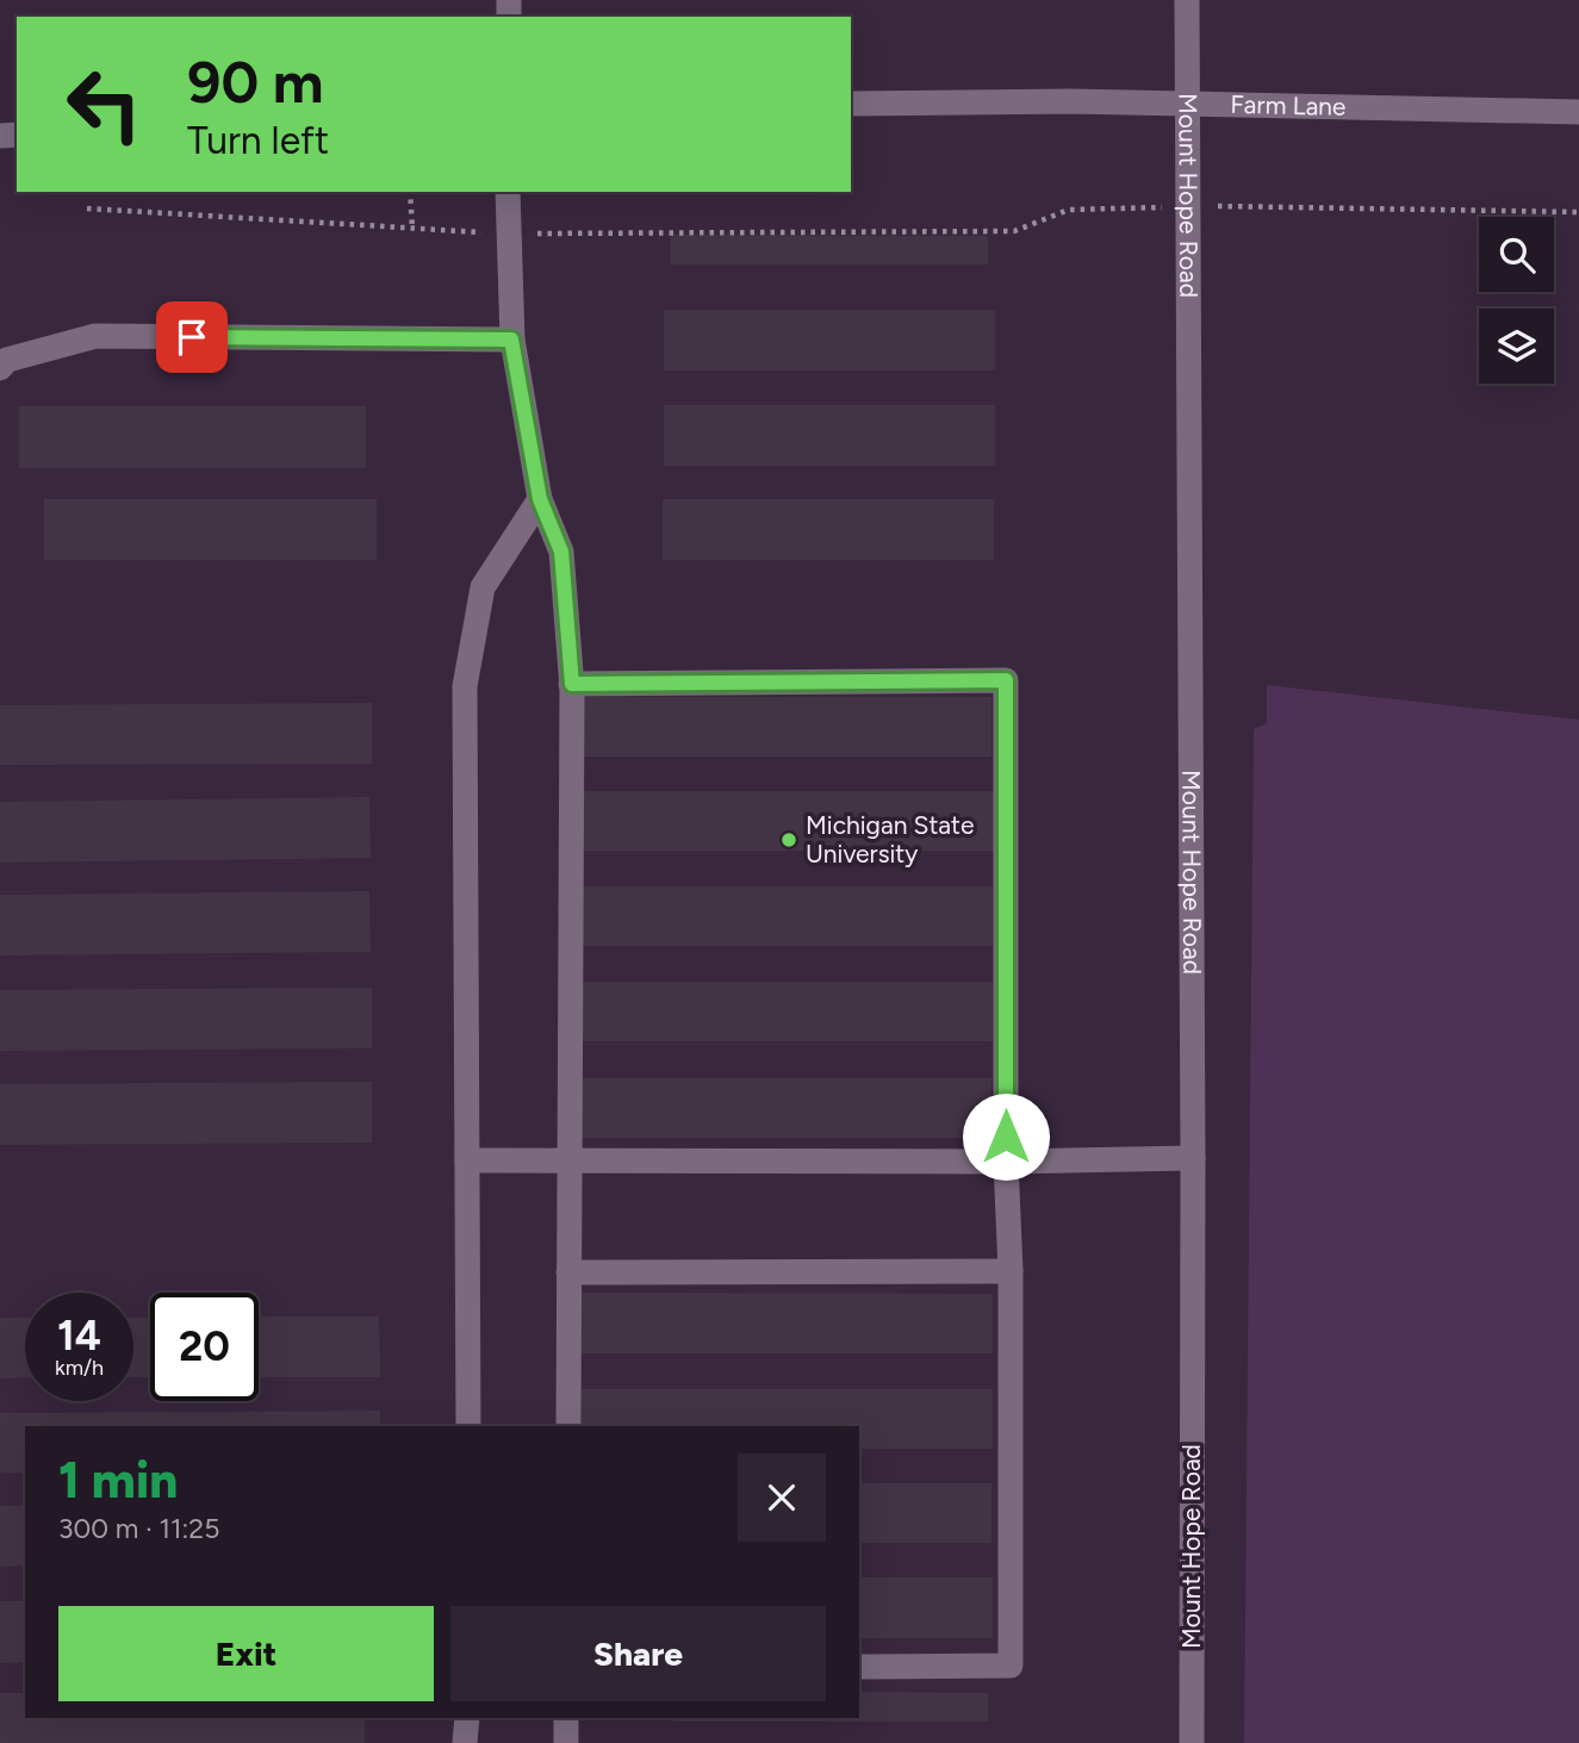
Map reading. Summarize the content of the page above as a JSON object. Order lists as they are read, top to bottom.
{
  "streets": {
    "street": ["Farm Lane", "Mount Hope Road"]
  },
  "crossings": [
    ["Farm Lane", "Mount Hope Road"]
  ],
  "places": ["Michigan State University"],
  "page": {
    "turn": ["90 m", "Turn left"],
    "speed": "14 km/h",
    "limit": "20",
    "heading": ["1 min", "300 m · 11:25"],
    "buttons": ["Exit", "Share"]
  }
}
